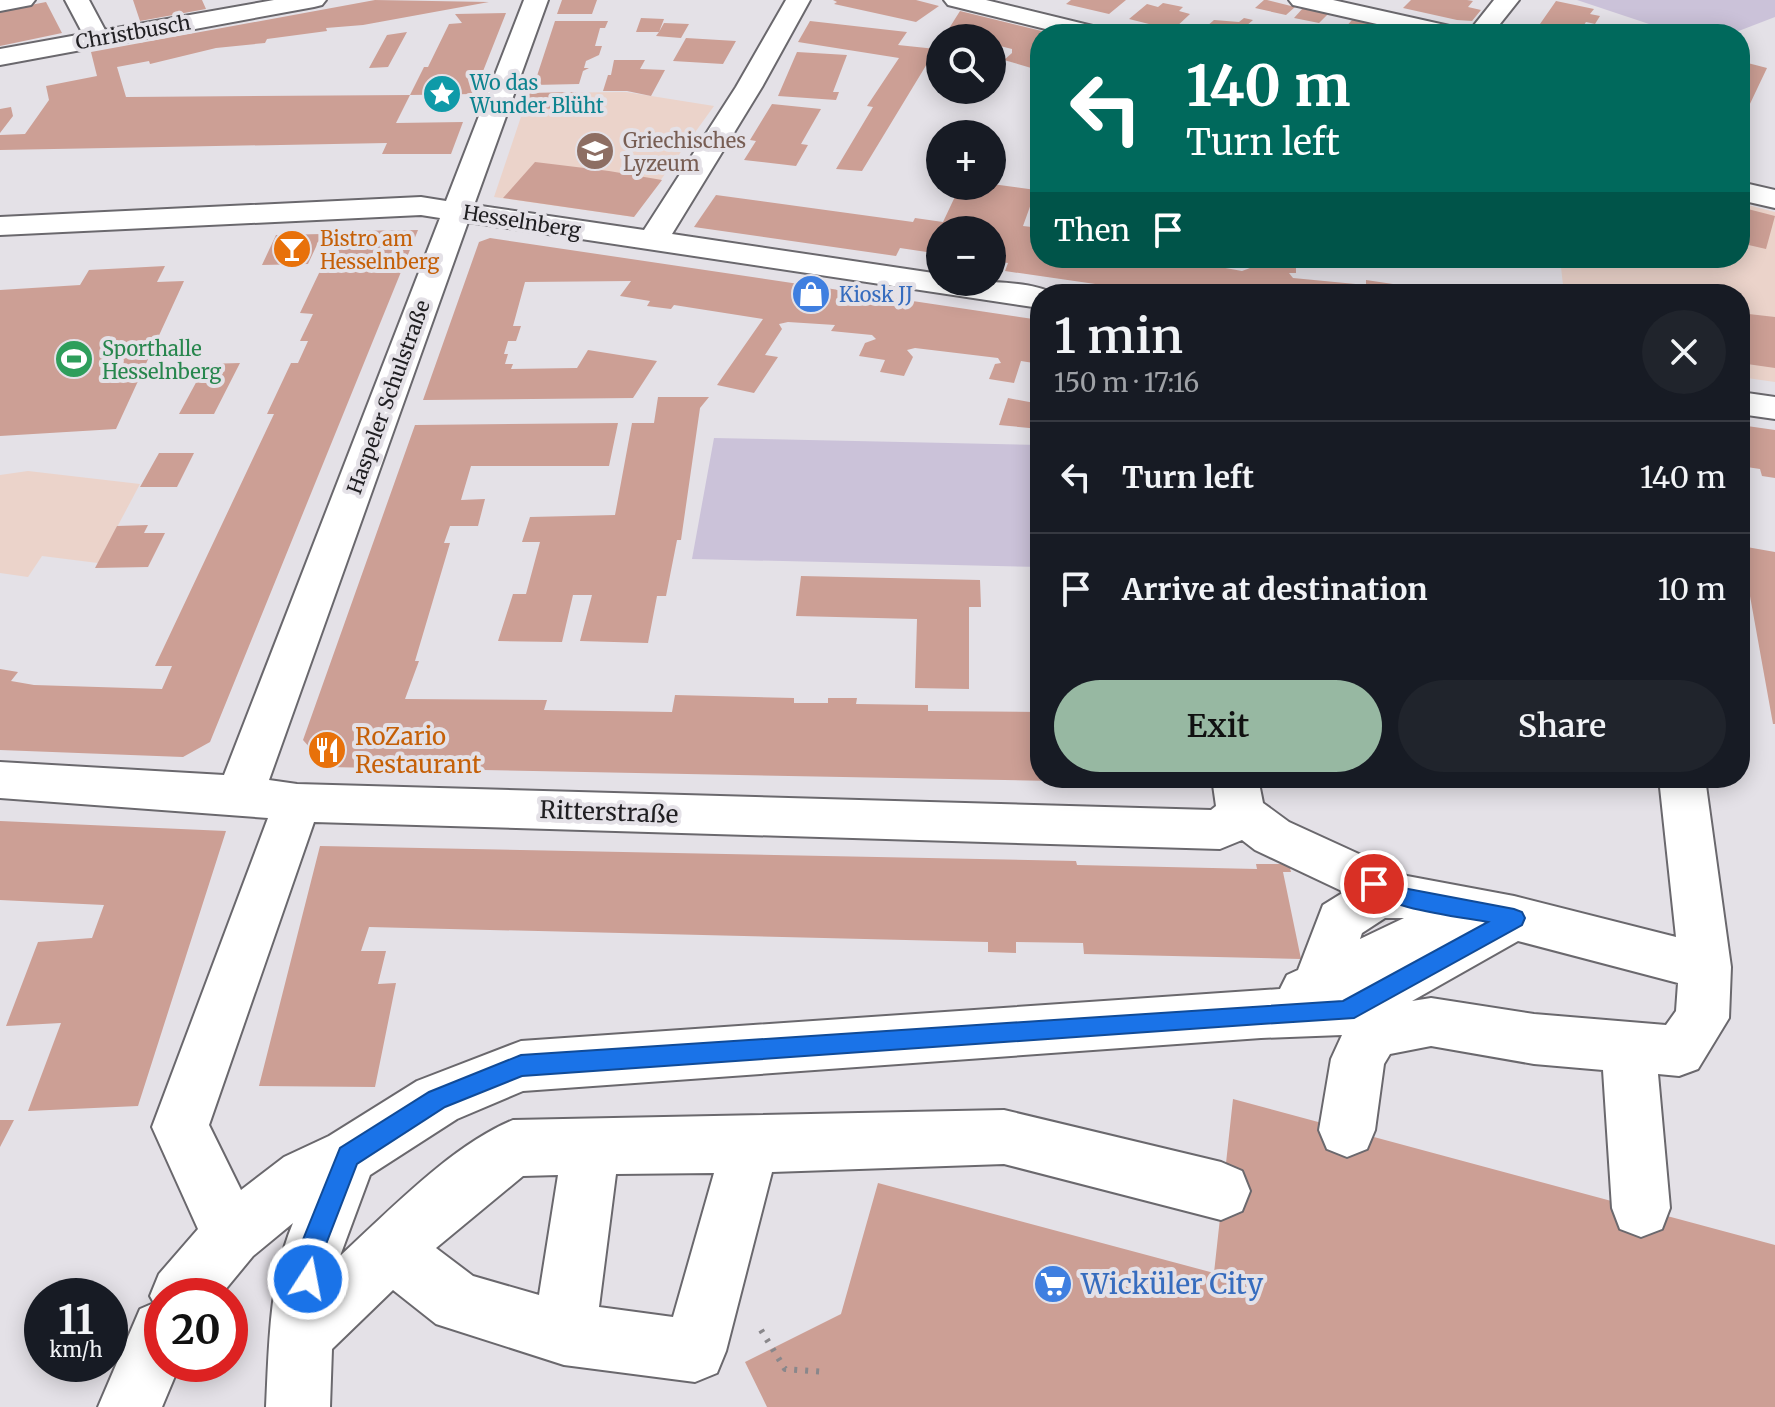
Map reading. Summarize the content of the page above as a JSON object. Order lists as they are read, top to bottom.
{
  "streets": {
    "street": [
      "Christbusch",
      "Hesselnberg",
      "Haspeler Schulstraße",
      "Ritterstraße"
    ]
  },
  "crossings": [
    ["Hesselnberg", "Haspeler Schulstraße"],
    ["Haspeler Schulstraße", "Ritterstraße"]
  ],
  "places": {
    "place": ["Wo das Wunder Blüht"],
    "school or university": ["Griechisches Lyzeum"],
    "bar": ["Bistro am Hesselnberg"],
    "shop": ["Kiosk JJ"],
    "sports": ["Sporthalle Hesselnberg"],
    "restaurant": ["RoZario Restaurant"],
    "supermarket": ["Wicküler City"]
  },
  "page": {
    "map_buttons": ["+", "−"],
    "turn": ["140 m", "Turn left"],
    "then": "Then",
    "heading": ["1 min", "150 m · 17:16"],
    "list": [
      {
        "name": "Turn left",
        "value": "140 m"
      },
      {
        "name": "Arrive at destination",
        "value": "10 m"
      }
    ],
    "buttons": ["Exit", "Share"],
    "speed": "11 km/h",
    "limit": "20"
  }
}
